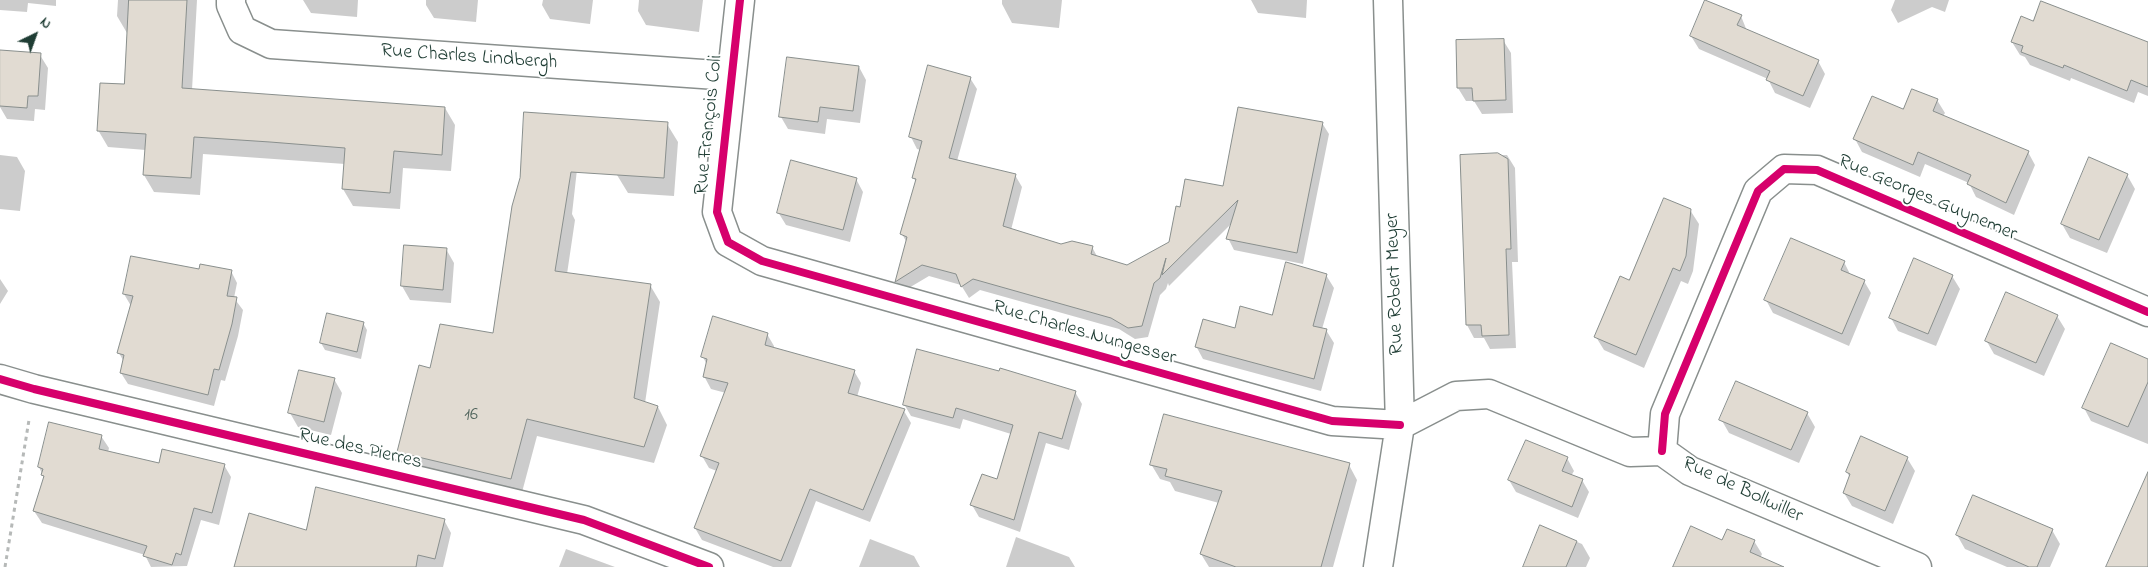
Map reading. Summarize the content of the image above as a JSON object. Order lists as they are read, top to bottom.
{
  "streets": {
    "street": [
      "Rue Charles Lindbergh",
      "Rue François Coli",
      "Rue Georges Guynemer",
      "Rue Robert Meyer",
      "Rue Charles Nungesser",
      "Rue des Pierres",
      "Rue de Bollwiller"
    ]
  },
  "crossings": [
    ["Rue Charles Lindbergh", "Rue François Coli"],
    ["Rue François Coli", "Rue Charles Nungesser"],
    ["Rue Georges Guynemer", "Rue de Bollwiller"],
    ["Rue Robert Meyer", "Rue Charles Nungesser"],
    ["Rue Robert Meyer", "Rue de Bollwiller"],
    ["Rue Charles Nungesser", "Rue de Bollwiller"]
  ],
  "house_numbers": ["16"],
  "north": "top right"
}
